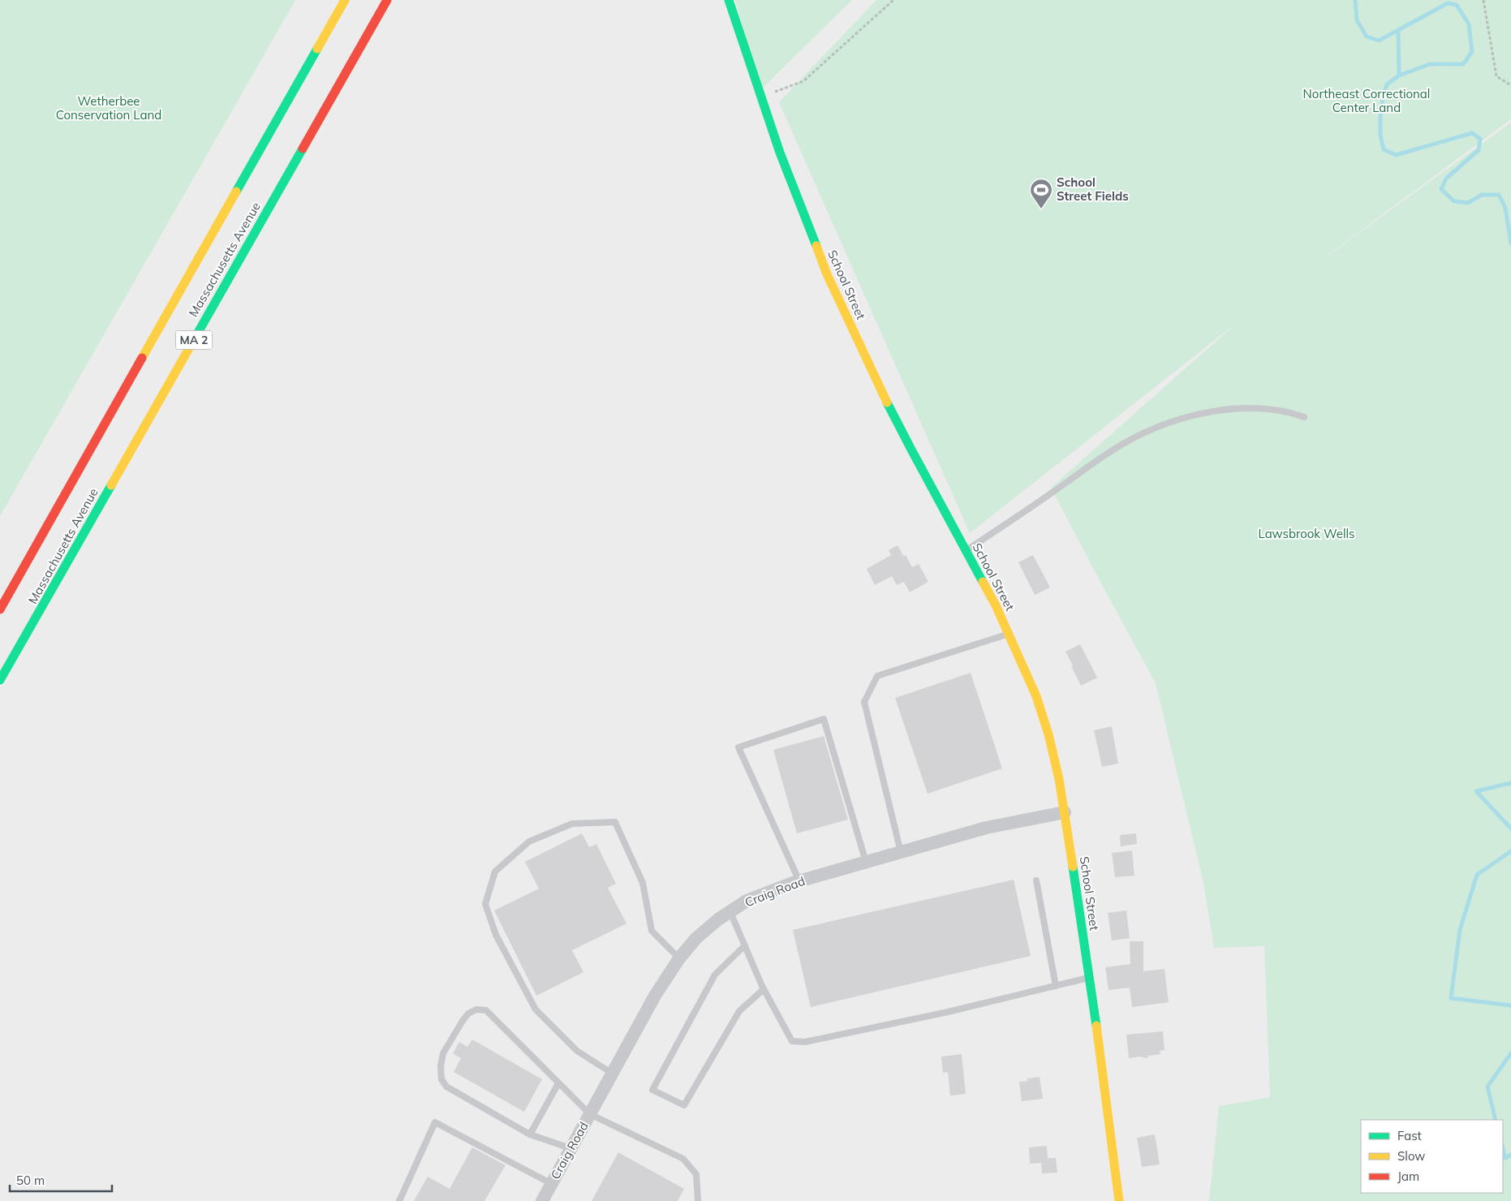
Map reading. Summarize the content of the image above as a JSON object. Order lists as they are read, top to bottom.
{
  "streets": {
    "main road": ["Massachusetts Avenue", "School Street", "MA 2"],
    "street": ["Craig Road"]
  },
  "crossings": [
    ["School Street", "Craig Road"]
  ],
  "parks": ["Northeast Correctional Center Land", "Wetherbee Conservation Land", "Lawsbrook Wells"],
  "places": {
    "sports": ["School Street Fields"]
  },
  "legend": ["Fast", "Slow", "Jam"],
  "scale_bar": "50 m"
}
